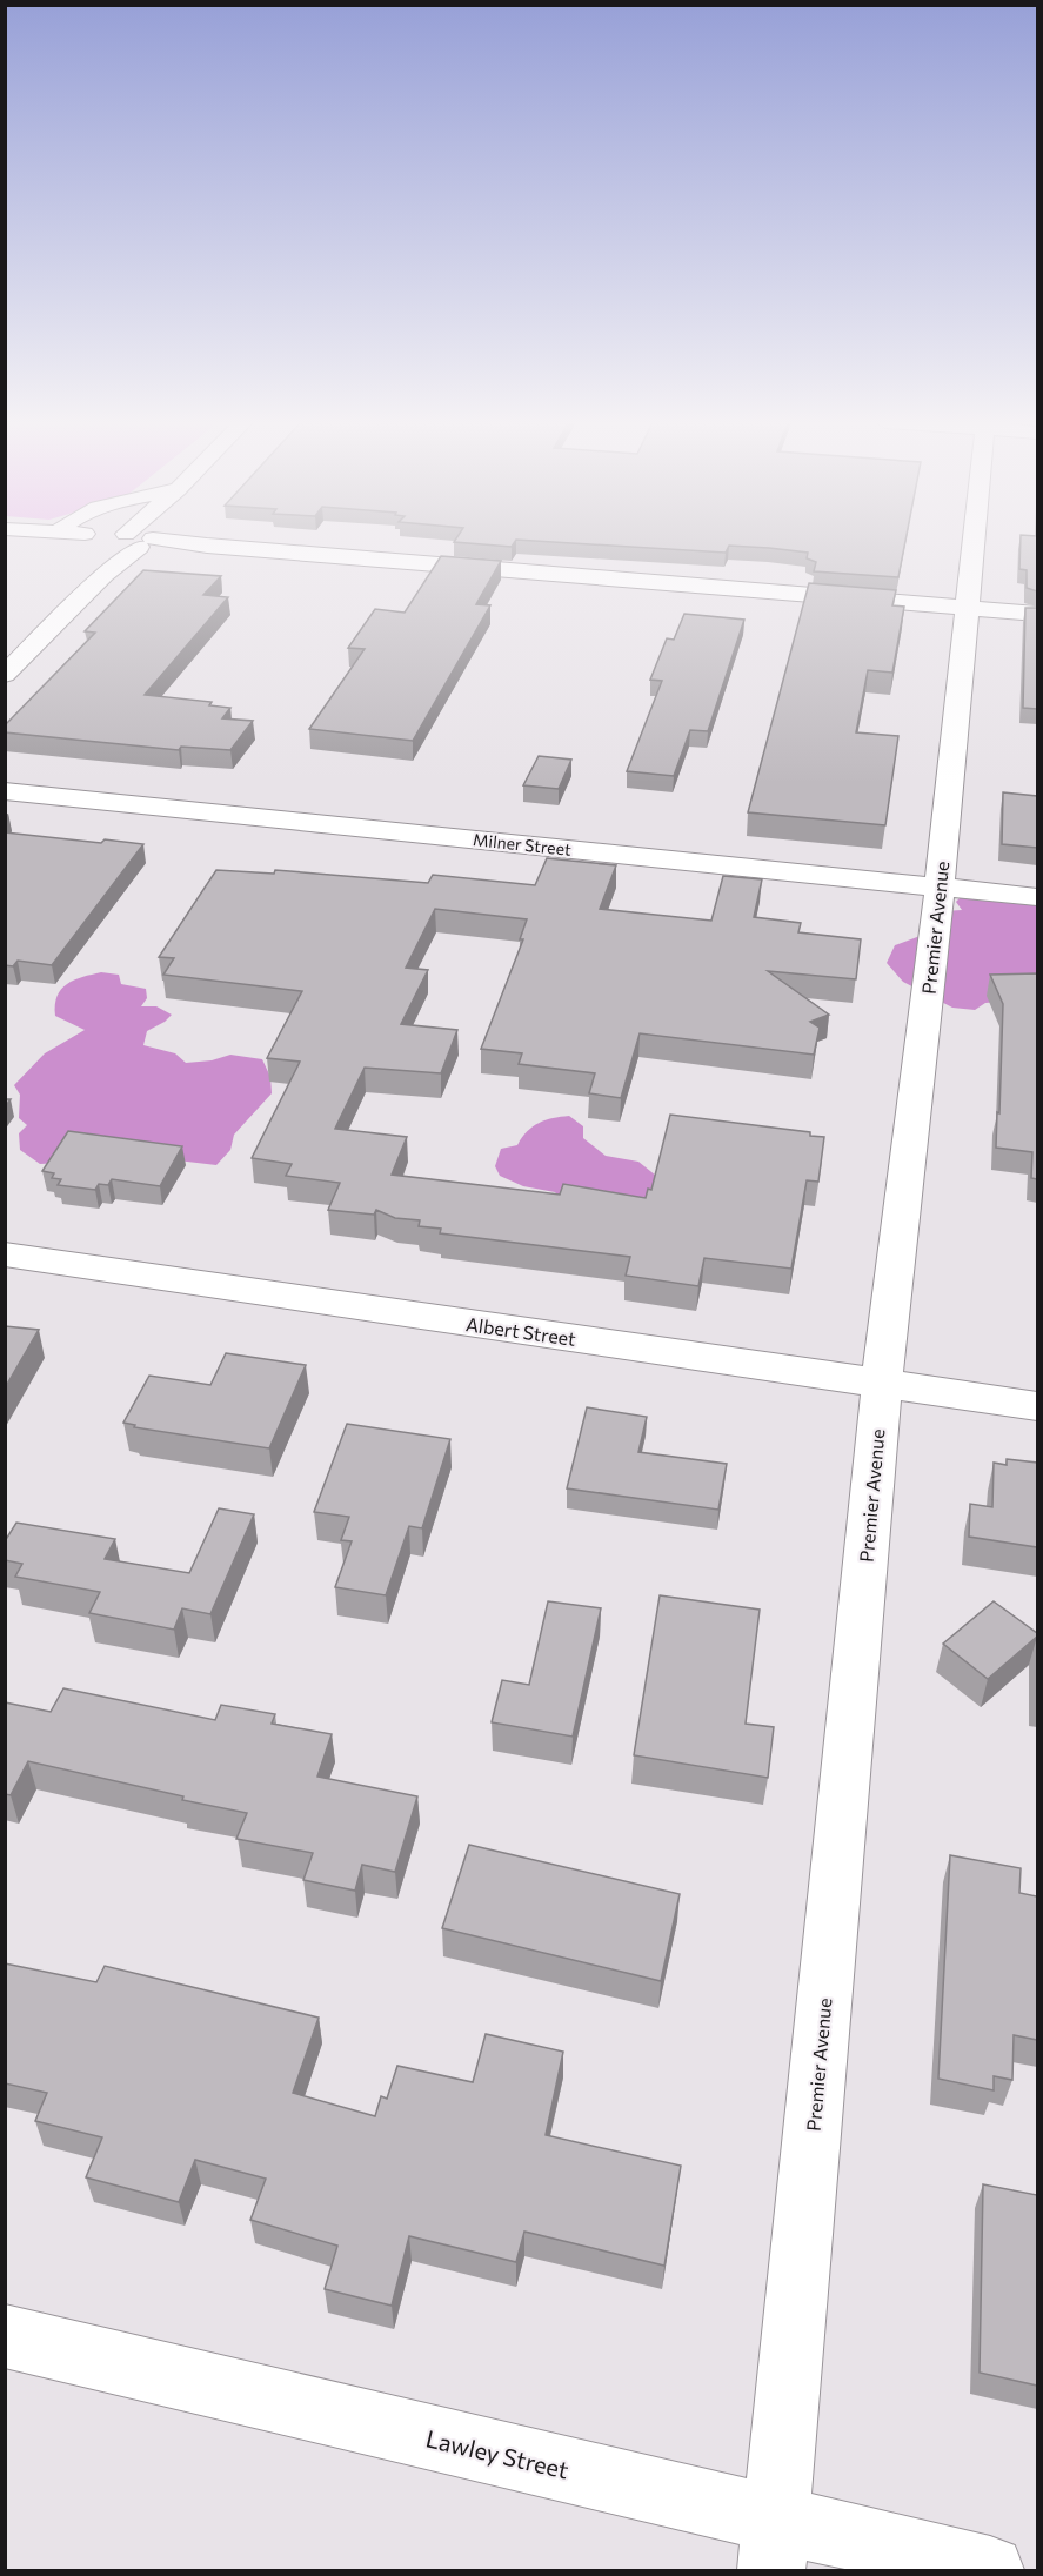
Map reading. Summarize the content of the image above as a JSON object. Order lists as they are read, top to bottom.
{
  "streets": {
    "street": [
      "Milner Street",
      "Premier Avenue",
      "Albert Street",
      "Lawley Street"
    ]
  },
  "crossings": [
    ["Milner Street", "Premier Avenue"],
    ["Premier Avenue", "Albert Street"],
    ["Premier Avenue", "Lawley Street"]
  ]
}
